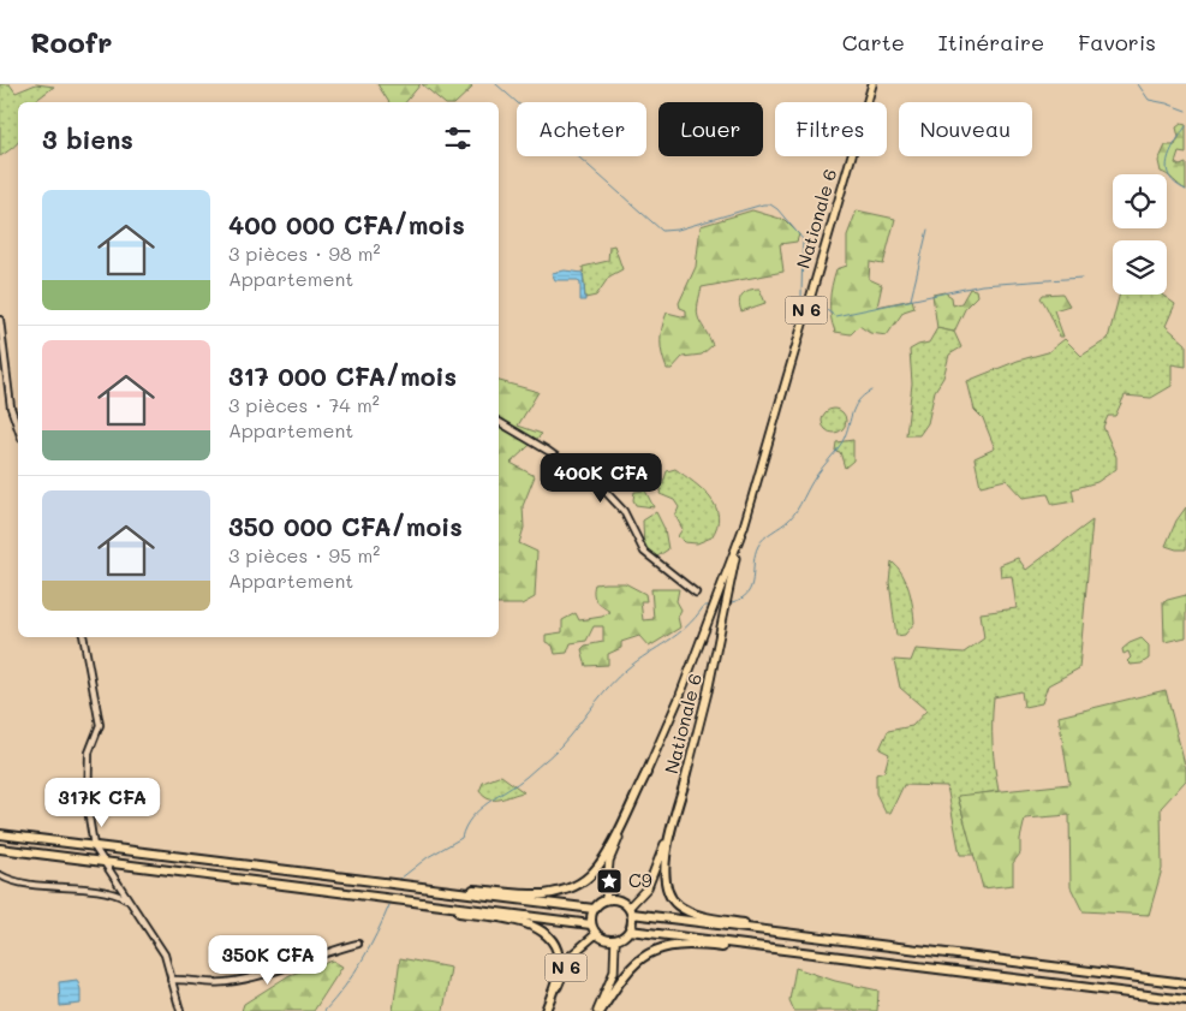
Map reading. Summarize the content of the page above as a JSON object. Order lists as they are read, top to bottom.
{
  "streets": {
    "highway": ["N 6"],
    "main road": ["Nationale 6"]
  },
  "crossings": [
    ["Nationale 6", "N 6"]
  ],
  "places": {
    "place": ["C9"]
  },
  "page": {
    "header": "Roofr",
    "nav": ["Carte", "Itinéraire", "Favoris"],
    "chip": [
      "Acheter",
      "Louer",
      "Filtres",
      "Nouveau"
    ],
    "heading": "3 biens",
    "list": [
      {
        "name": "400 000 CFA/mois",
        "note": "3 pièces · 98 m² · Appartement"
      },
      {
        "name": "317 000 CFA/mois",
        "note": "3 pièces · 74 m² · Appartement"
      },
      {
        "name": "350 000 CFA/mois",
        "note": "3 pièces · 95 m² · Appartement"
      }
    ],
    "price": ["400K CFA", "317K CFA", "350K CFA"]
  }
}
